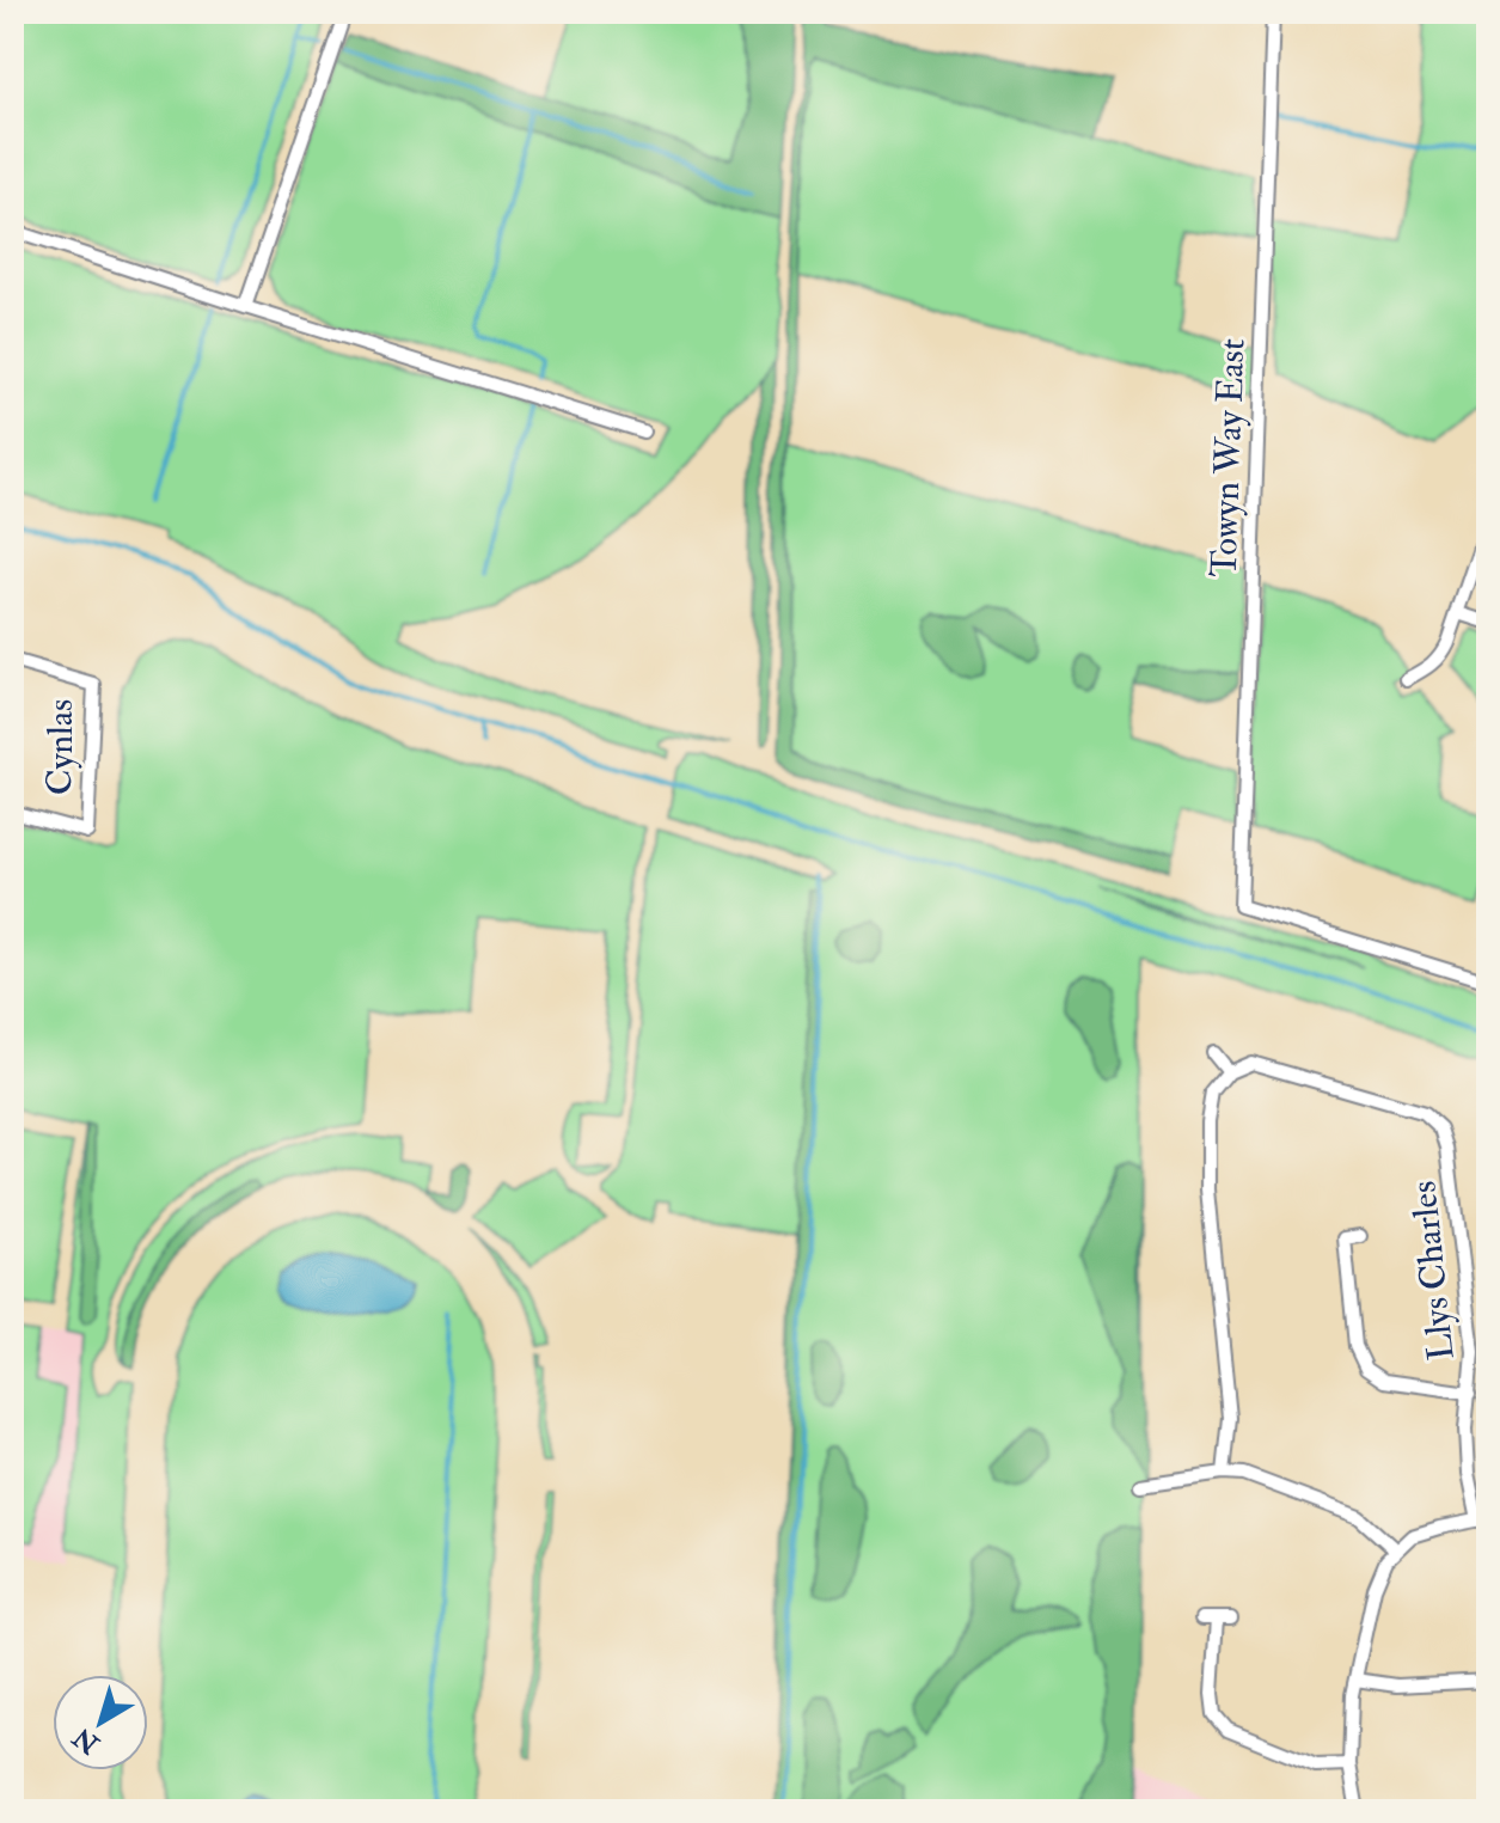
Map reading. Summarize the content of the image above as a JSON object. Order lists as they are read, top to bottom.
{
  "streets": {
    "street": ["Towyn Way East", "Cynlas", "Llys Charles"]
  },
  "north": "bottom left"
}
